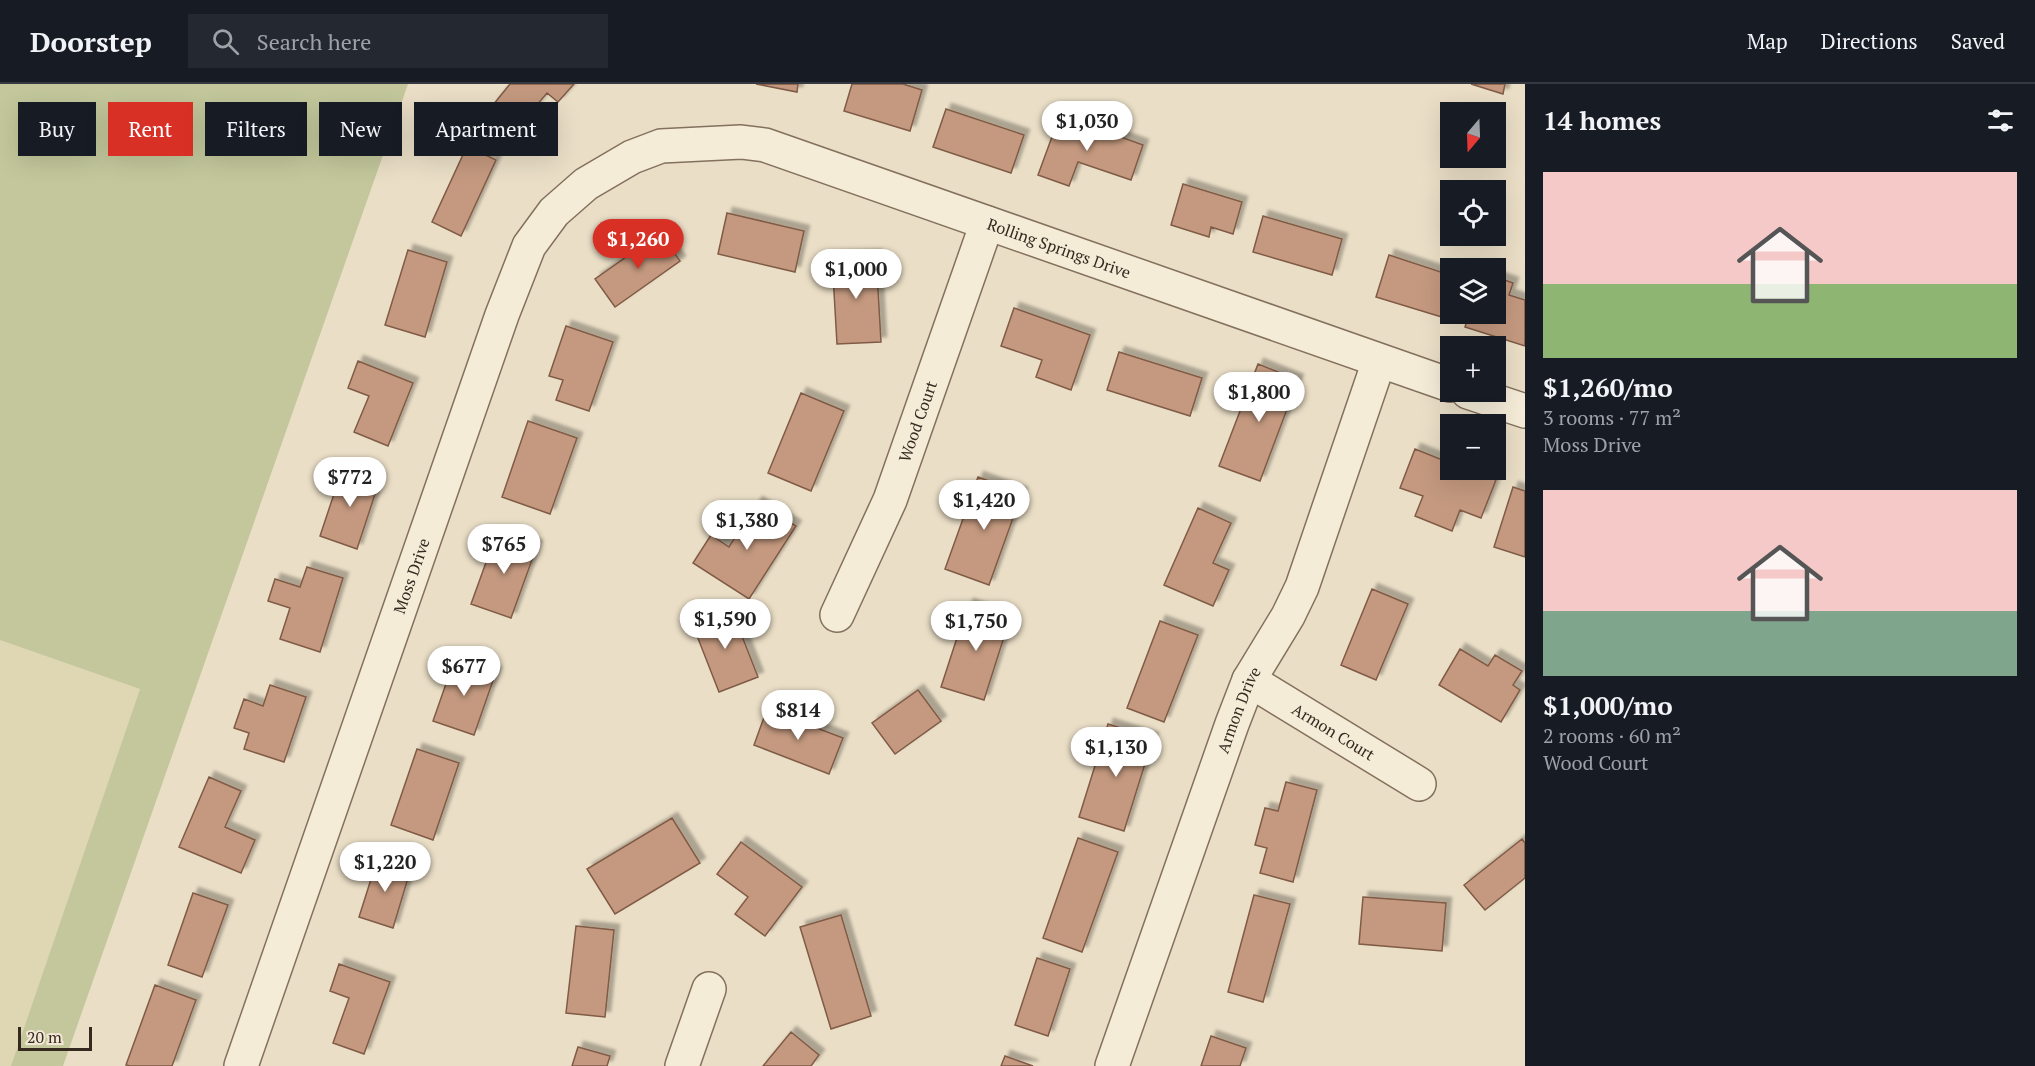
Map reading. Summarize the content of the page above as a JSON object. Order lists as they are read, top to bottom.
{
  "streets": {
    "street": [
      "Rolling Springs Drive",
      "Wood Court",
      "Moss Drive",
      "Armon Drive",
      "Armon Court"
    ]
  },
  "crossings": [
    ["Rolling Springs Drive", "Wood Court"],
    ["Rolling Springs Drive", "Moss Drive"],
    ["Rolling Springs Drive", "Armon Drive"],
    ["Armon Drive", "Armon Court"]
  ],
  "scale_bar": "20 m",
  "north": "bottom",
  "page": {
    "header": "Doorstep",
    "search": "Search here",
    "nav": ["Map", "Directions", "Saved"],
    "heading": "14 homes",
    "price": [
      "$1,030",
      "$1,260",
      "$1,000",
      "$1,800",
      "$772",
      "$1,420",
      "$1,380",
      "$765",
      "$1,590",
      "$1,750",
      "$677",
      "$814",
      "$1,130",
      "$1,220"
    ],
    "map_buttons": ["+", "−"],
    "chip": [
      "Buy",
      "Rent",
      "Filters",
      "New",
      "Apartment"
    ],
    "list": [
      {
        "name": "$1,260/mo",
        "note": "3 rooms · 77 m² · Moss Drive"
      },
      {
        "name": "$1,000/mo",
        "note": "2 rooms · 60 m² · Wood Court"
      }
    ],
    "scale": "20 m"
  }
}
